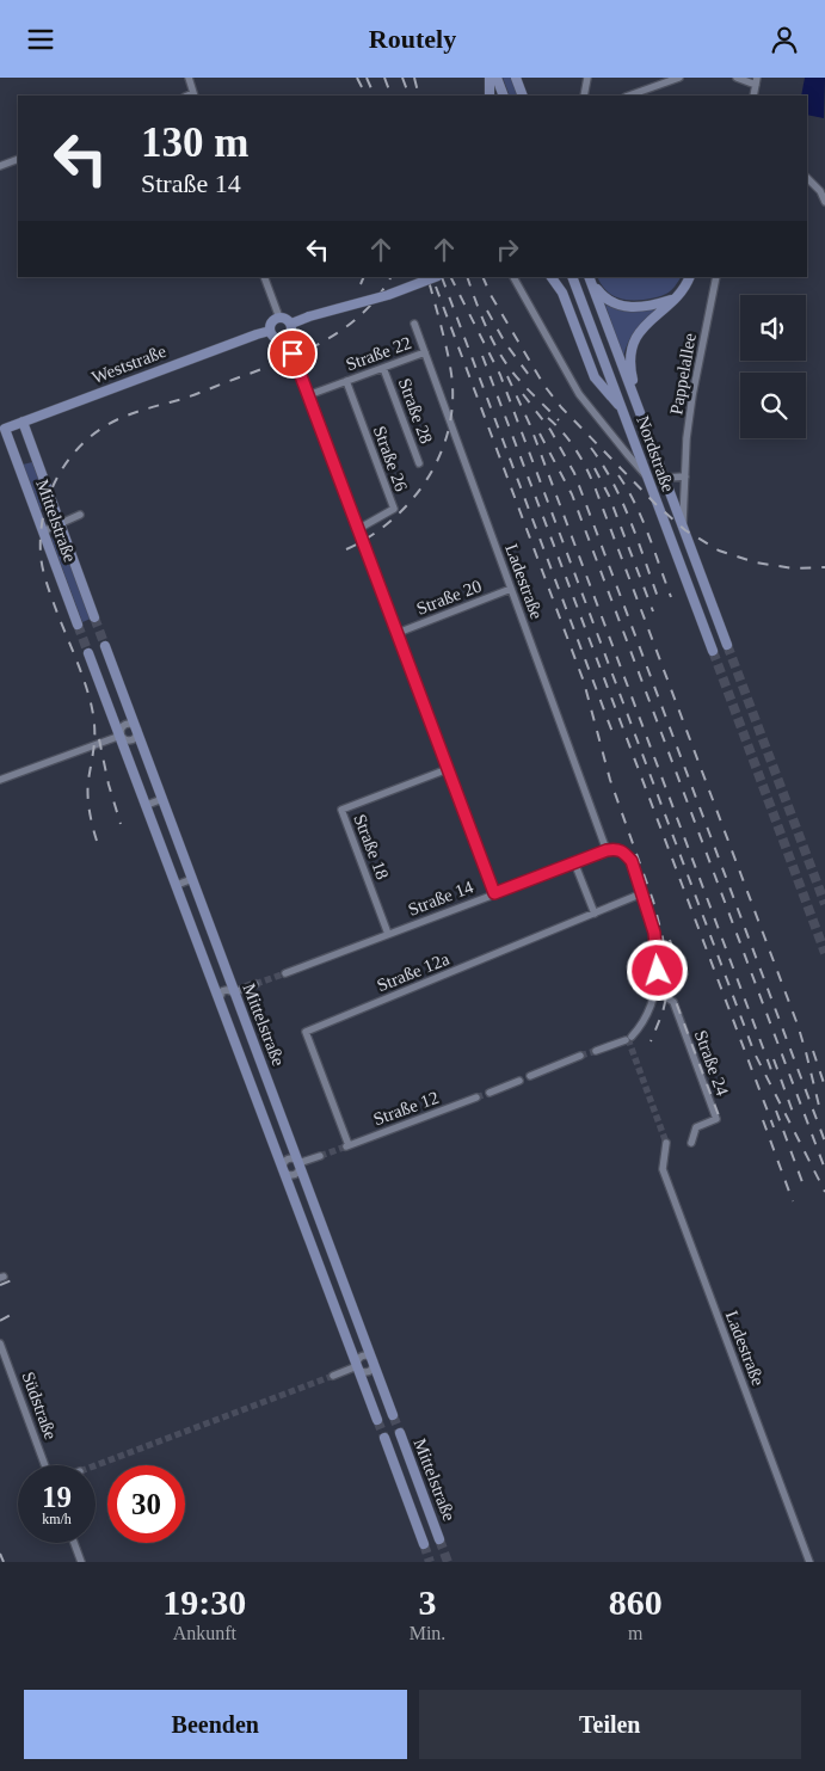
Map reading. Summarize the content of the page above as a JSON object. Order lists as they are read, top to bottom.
{
  "streets": {
    "street": [
      "Straße 22",
      "Weststraße",
      "Pappelallee",
      "Straße 28",
      "Nordstraße",
      "Straße 26",
      "Mittelstraße",
      "Ladestraße",
      "Straße 20",
      "Straße 18",
      "Straße 14",
      "Straße 12a",
      "Straße 24",
      "Straße 12",
      "Südstraße"
    ]
  },
  "crossings": [
    ["Straße 22", "Straße 28"],
    ["Straße 22", "Straße 26"],
    ["Straße 22", "Ladestraße"],
    ["Weststraße", "Mittelstraße"],
    ["Pappelallee", "Nordstraße"],
    ["Ladestraße", "Straße 20"],
    ["Ladestraße", "Straße 14"],
    ["Straße 18", "Straße 14"],
    ["Straße 12a", "Straße 12"]
  ],
  "page": {
    "header": "Routely",
    "turn": ["130 m", "Straße 14"],
    "speed": "19 km/h",
    "limit": "30",
    "eta": [
      "19:30",
      "Ankunft",
      "3",
      "Min.",
      "860",
      "m"
    ],
    "buttons": ["Beenden", "Teilen"]
  }
}
